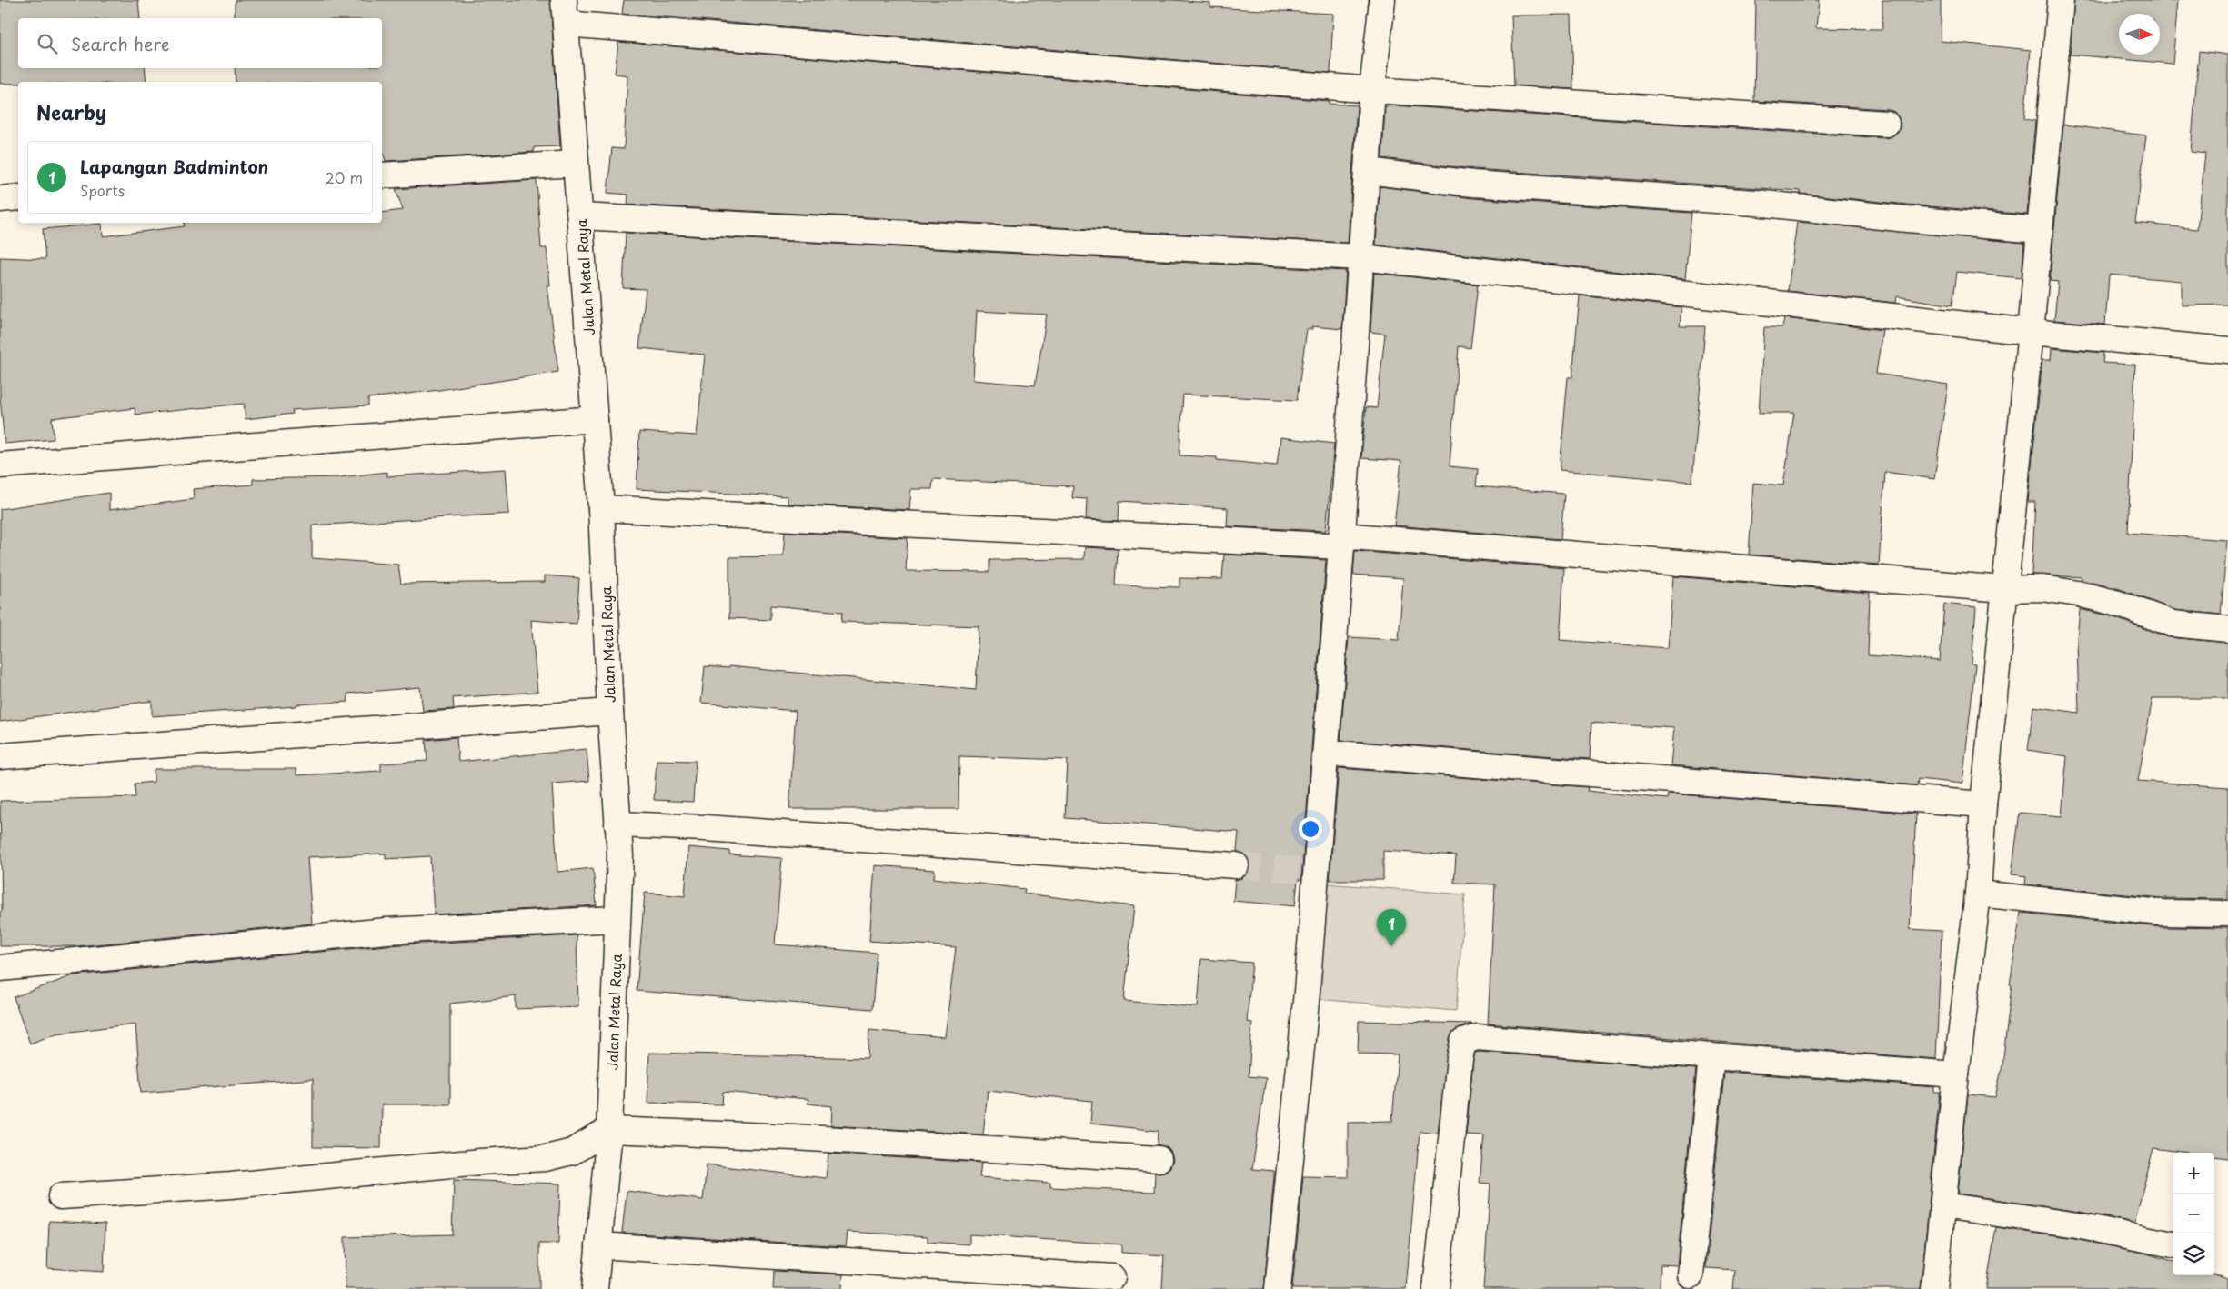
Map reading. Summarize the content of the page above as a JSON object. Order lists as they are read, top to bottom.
{
  "streets": {
    "street": ["Jalan Metal Raya"]
  },
  "north": "right",
  "page": {
    "search": "Search here",
    "heading": "Nearby",
    "list": [
      {
        "mark": "1",
        "name": "Lapangan Badminton",
        "note": "Sports",
        "value": "20 m"
      }
    ],
    "pins": "1",
    "map_buttons": ["+", "−"]
  }
}
